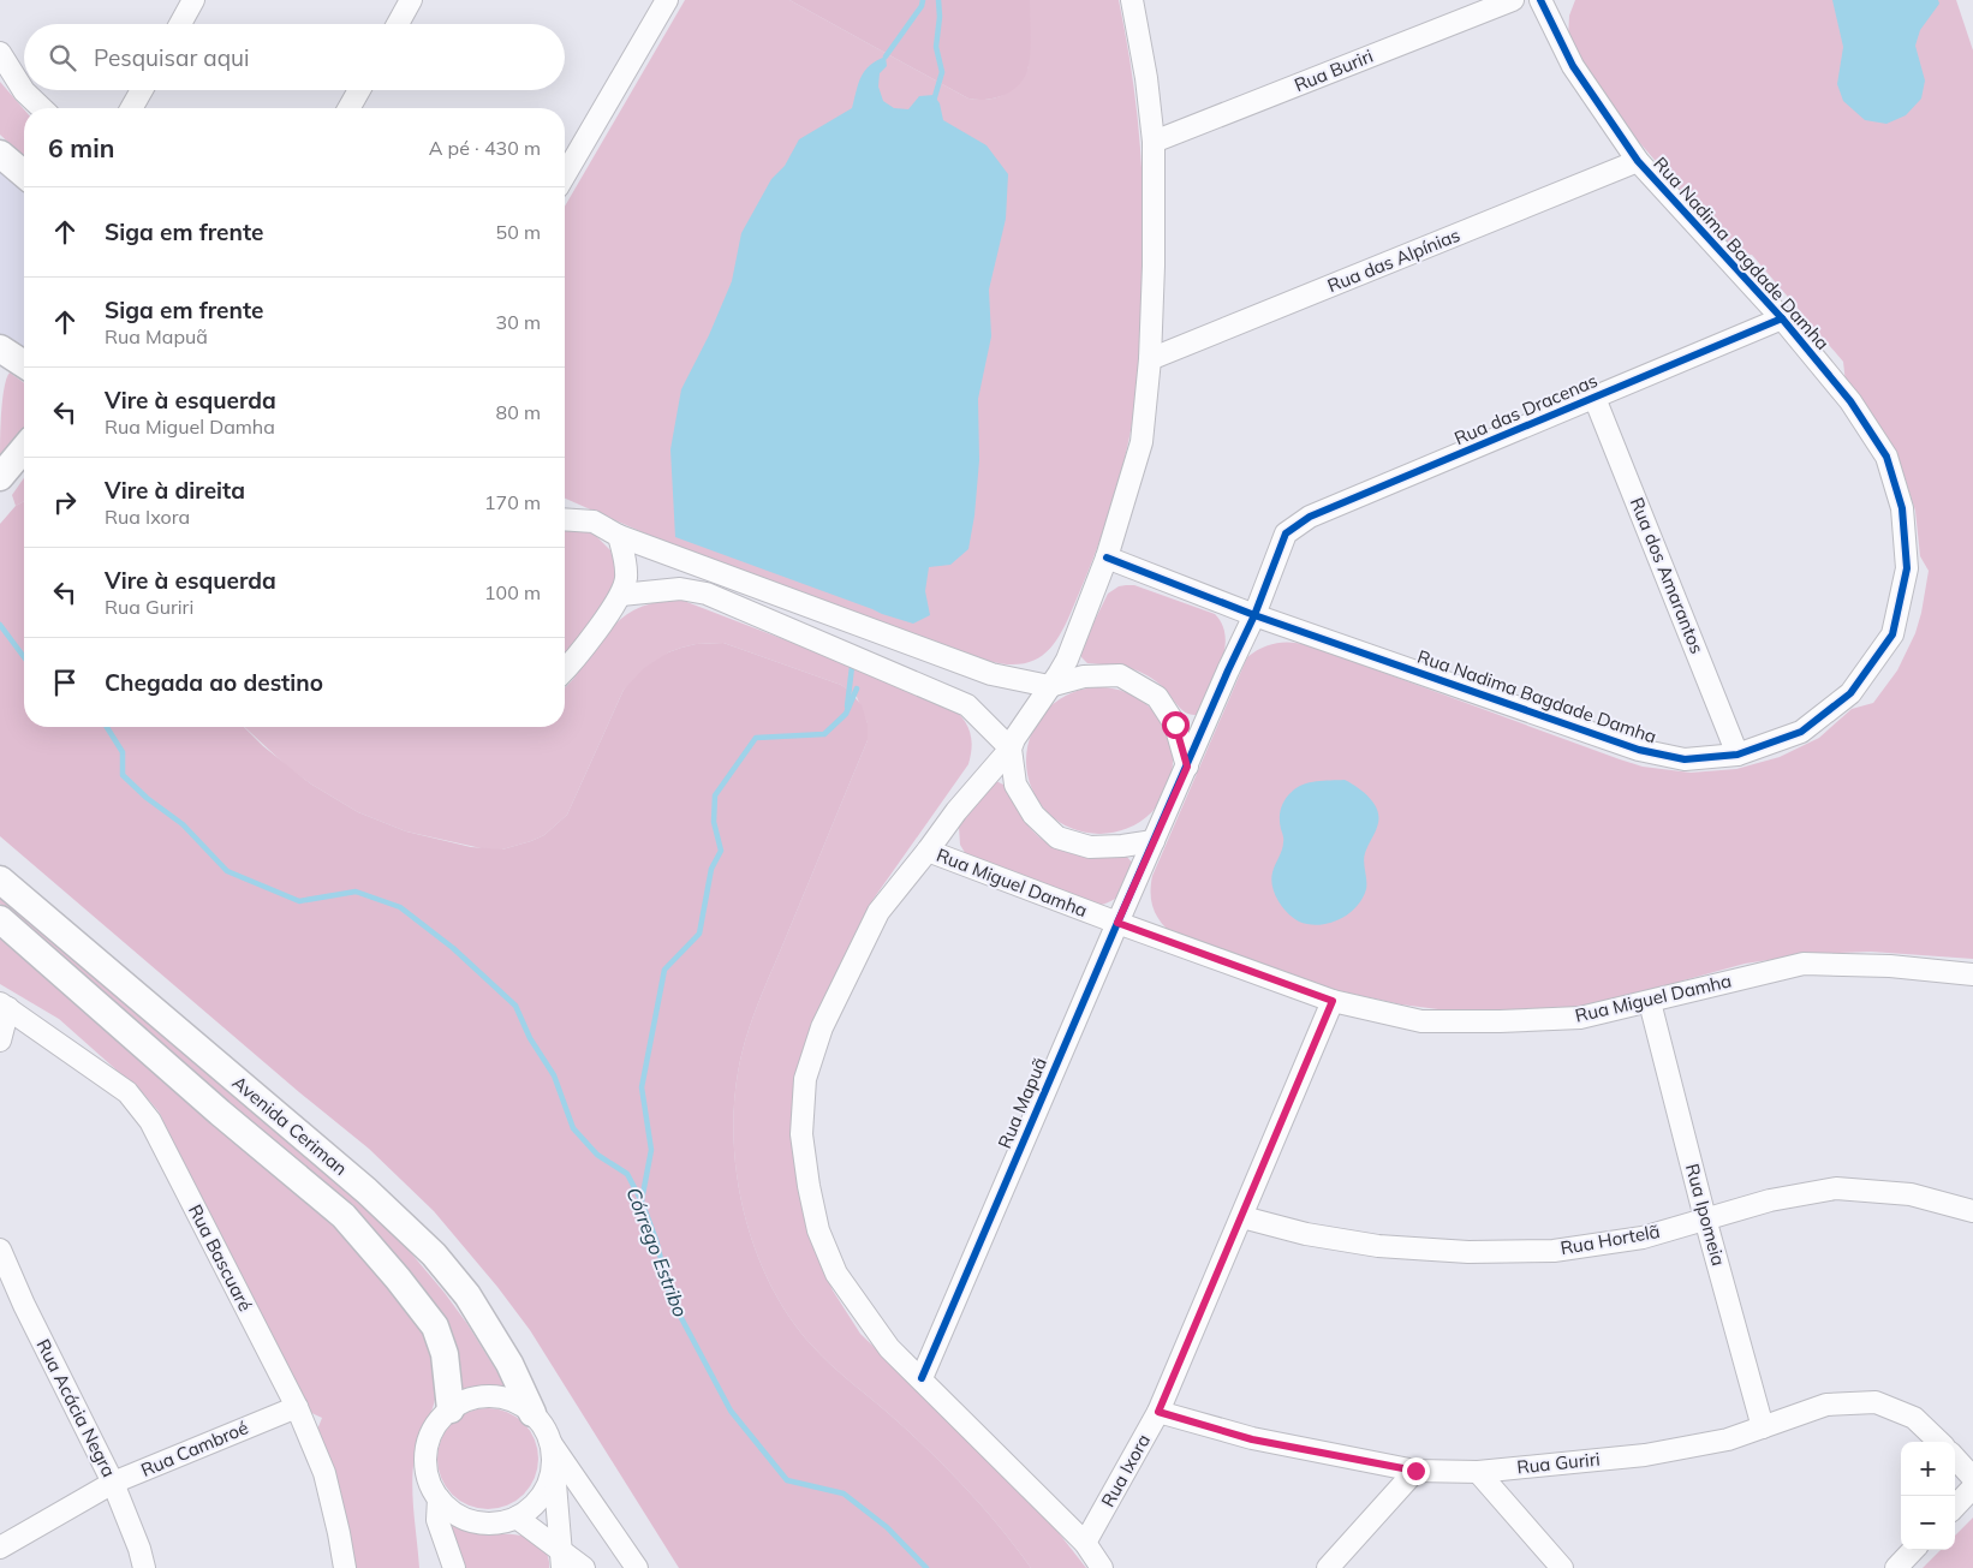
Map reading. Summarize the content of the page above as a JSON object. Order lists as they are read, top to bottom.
{
  "streets": {
    "street": [
      "Rua Buriri",
      "Rua Nadima Bagdade Damha",
      "Rua das Alpínias",
      "Rua das Dracenas",
      "Rua dos Amarantos",
      "Rua Miguel Damha",
      "Rua Mapuã",
      "Avenida Ceriman",
      "Rua Ipomeia",
      "Rua Hortelã",
      "Rua Bascuaré",
      "Rua Acácia Negra",
      "Rua Cambroé",
      "Rua Guriri",
      "Rua Ixora"
    ]
  },
  "crossings": [
    ["Rua Nadima Bagdade Damha", "Rua das Alpínias"],
    ["Rua Nadima Bagdade Damha", "Rua das Dracenas"],
    ["Rua Nadima Bagdade Damha", "Rua dos Amarantos"],
    ["Rua das Dracenas", "Rua dos Amarantos"],
    ["Rua Miguel Damha", "Rua Mapuã"],
    ["Rua Miguel Damha", "Rua Ipomeia"],
    ["Rua Miguel Damha", "Rua Ixora"],
    ["Rua Ipomeia", "Rua Hortelã"],
    ["Rua Ipomeia", "Rua Guriri"],
    ["Rua Hortelã", "Rua Ixora"],
    ["Rua Bascuaré", "Rua Cambroé"],
    ["Rua Acácia Negra", "Rua Cambroé"],
    ["Rua Guriri", "Rua Ixora"]
  ],
  "water": ["Córrego Estribo"],
  "page": {
    "search": "Pesquisar aqui",
    "heading": ["6 min", "A pé · 430 m"],
    "list": [
      ["Siga em frente", "50 m"],
      ["Siga em frente", "Rua Mapuã", "30 m"],
      ["Vire à esquerda", "Rua Miguel Damha", "80 m"],
      ["Vire à direita", "Rua Ixora", "170 m"],
      ["Vire à esquerda", "Rua Guriri", "100 m"],
      "Chegada ao destino"
    ],
    "map_buttons": ["+", "−"]
  }
}
